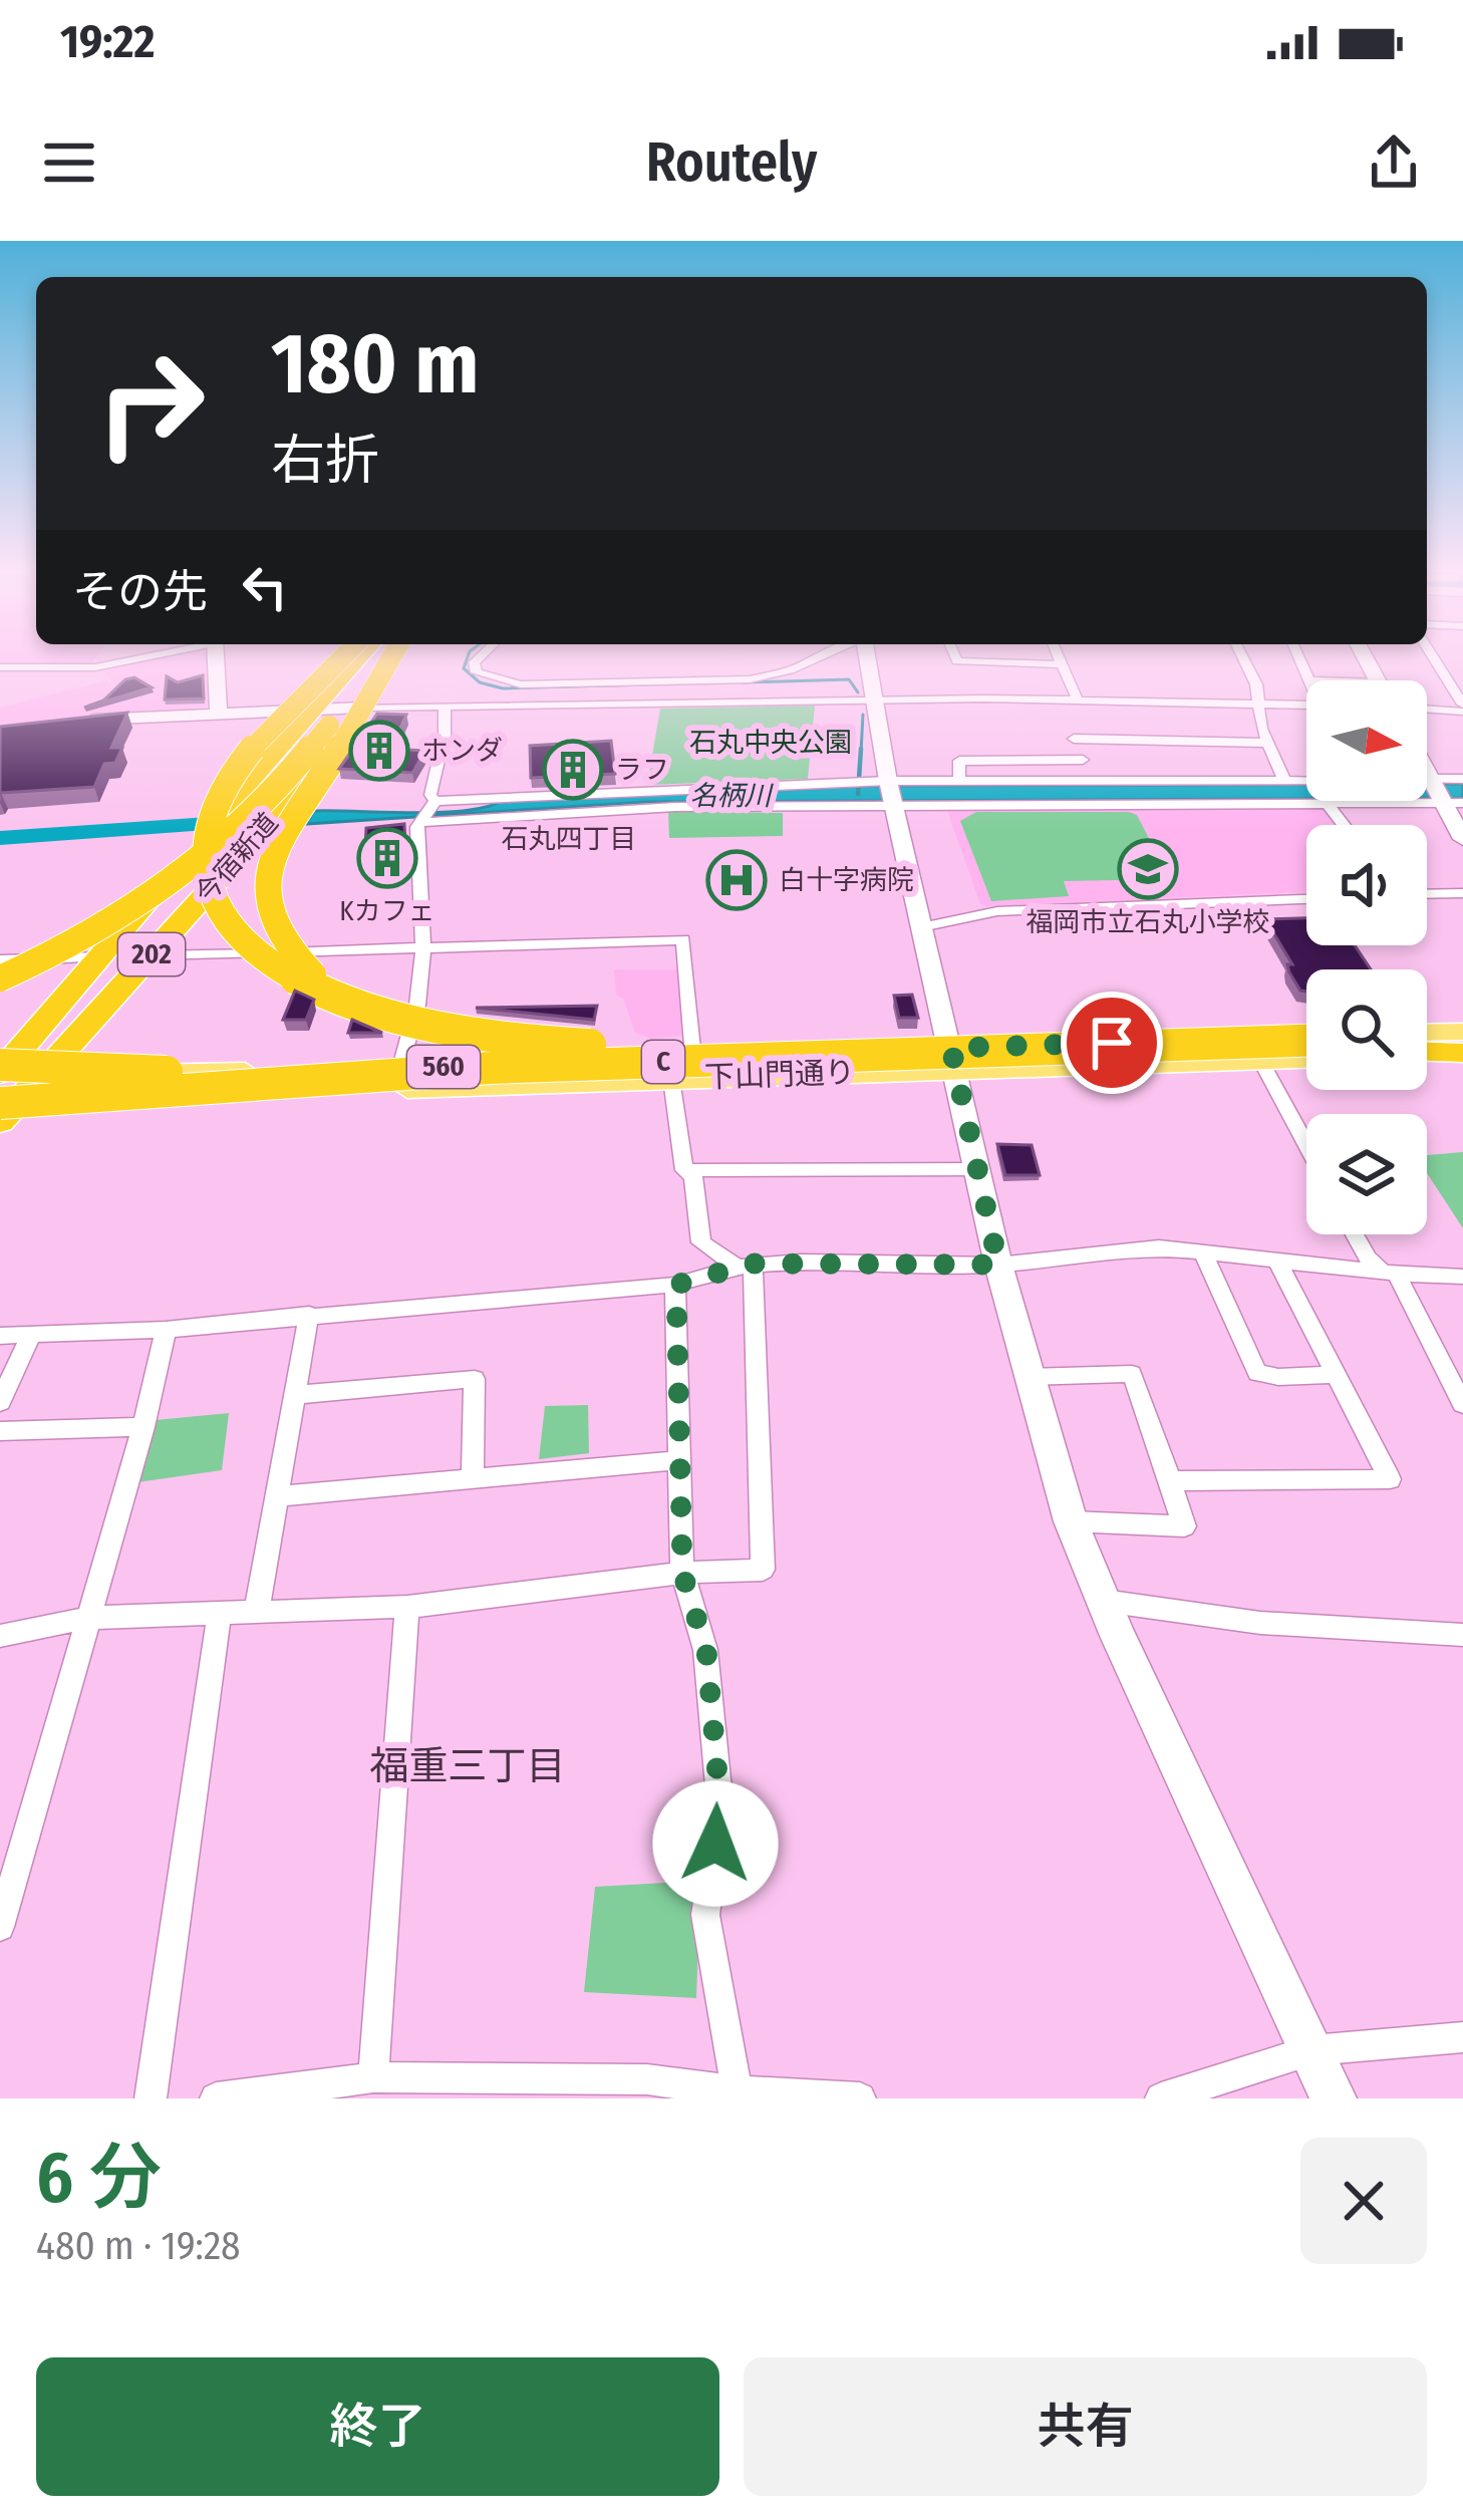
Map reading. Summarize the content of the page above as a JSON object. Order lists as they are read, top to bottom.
{
  "streets": {
    "highway": ["今宿新道", "202", "C"],
    "main road": ["560", "下山門通り"]
  },
  "crossings": [
    ["今宿新道", "C"],
    ["今宿新道", "下山門通り"],
    ["C", "下山門通り"],
    ["560", "下山門通り"]
  ],
  "districts": ["石丸四丁目", "福重三丁目"],
  "water": ["名柄川"],
  "parks": ["石丸中央公園"],
  "places": {
    "building": ["ホンダ", "ラフ", "Kカフェ"],
    "school or university": ["福岡市立石丸小学校"],
    "hospital": ["白十字病院"]
  },
  "north": "right",
  "page": {
    "status": "19:22",
    "header": "Routely",
    "turn": ["180 m", "右折"],
    "then": "その先",
    "heading": ["6 分", "480 m · 19:28"],
    "buttons": ["終了", "共有"]
  }
}
